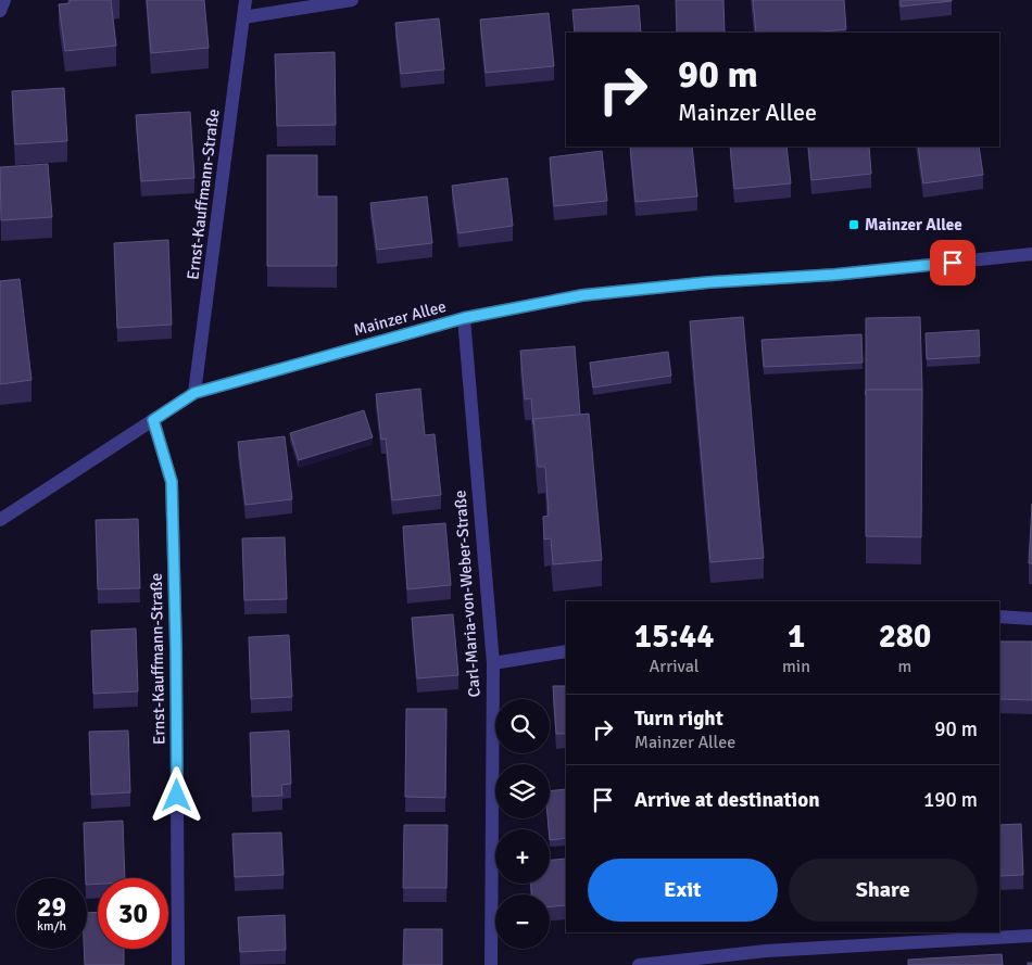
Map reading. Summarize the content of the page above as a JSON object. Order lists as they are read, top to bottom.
{
  "streets": {
    "street": ["Ernst-Kauffmann-Straße", "Mainzer Allee", "Carl-Maria-von-Weber-Straße"]
  },
  "crossings": [
    ["Ernst-Kauffmann-Straße", "Mainzer Allee"],
    ["Mainzer Allee", "Carl-Maria-von-Weber-Straße"]
  ],
  "places": {
    "transit": ["Mainzer Allee"]
  },
  "page": {
    "turn": ["90 m", "Mainzer Allee"],
    "eta": [
      "15:44",
      "Arrival",
      "1",
      "min",
      "280",
      "m"
    ],
    "list": [
      {
        "name": "Turn right",
        "note": "Mainzer Allee",
        "value": "90 m"
      },
      {
        "name": "Arrive at destination",
        "value": "190 m"
      }
    ],
    "map_buttons": ["+", "−"],
    "buttons": ["Exit", "Share"],
    "speed": "29 km/h",
    "limit": "30"
  }
}
